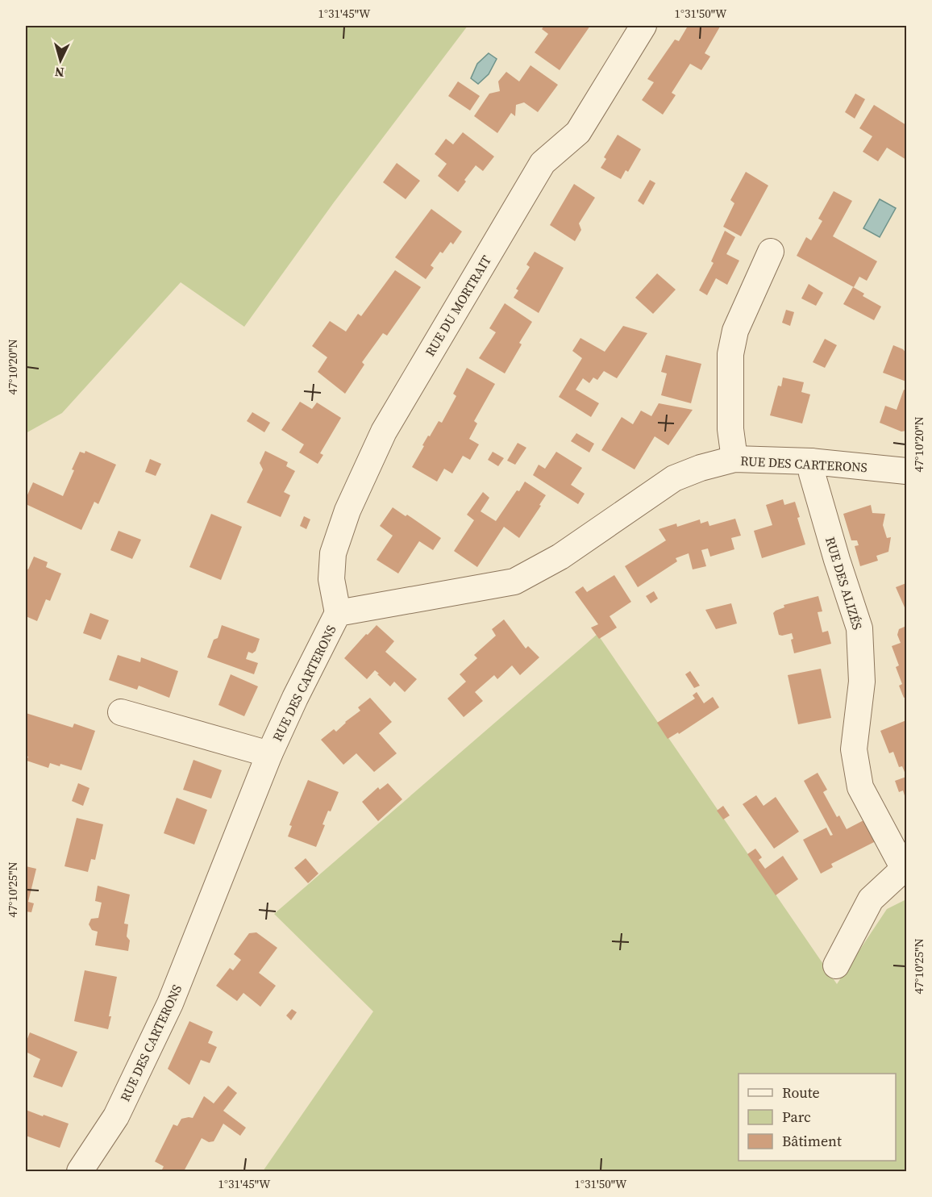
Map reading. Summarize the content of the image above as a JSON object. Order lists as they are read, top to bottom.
{
  "streets": {
    "street": ["RUE DU MORTRAIT", "RUE DES CARTERONS", "RUE DES ALIZÉS"]
  },
  "crossings": [
    ["RUE DU MORTRAIT", "RUE DES CARTERONS"],
    ["RUE DES CARTERONS", "RUE DES ALIZÉS"]
  ],
  "legend": ["Route", "Parc", "Bâtiment"],
  "north": "bottom",
  "coordinates": [
    "1°31'45\"W",
    "1°31'50\"W",
    "47°10'20\"N",
    "47°10'25\"N"
  ]
}
